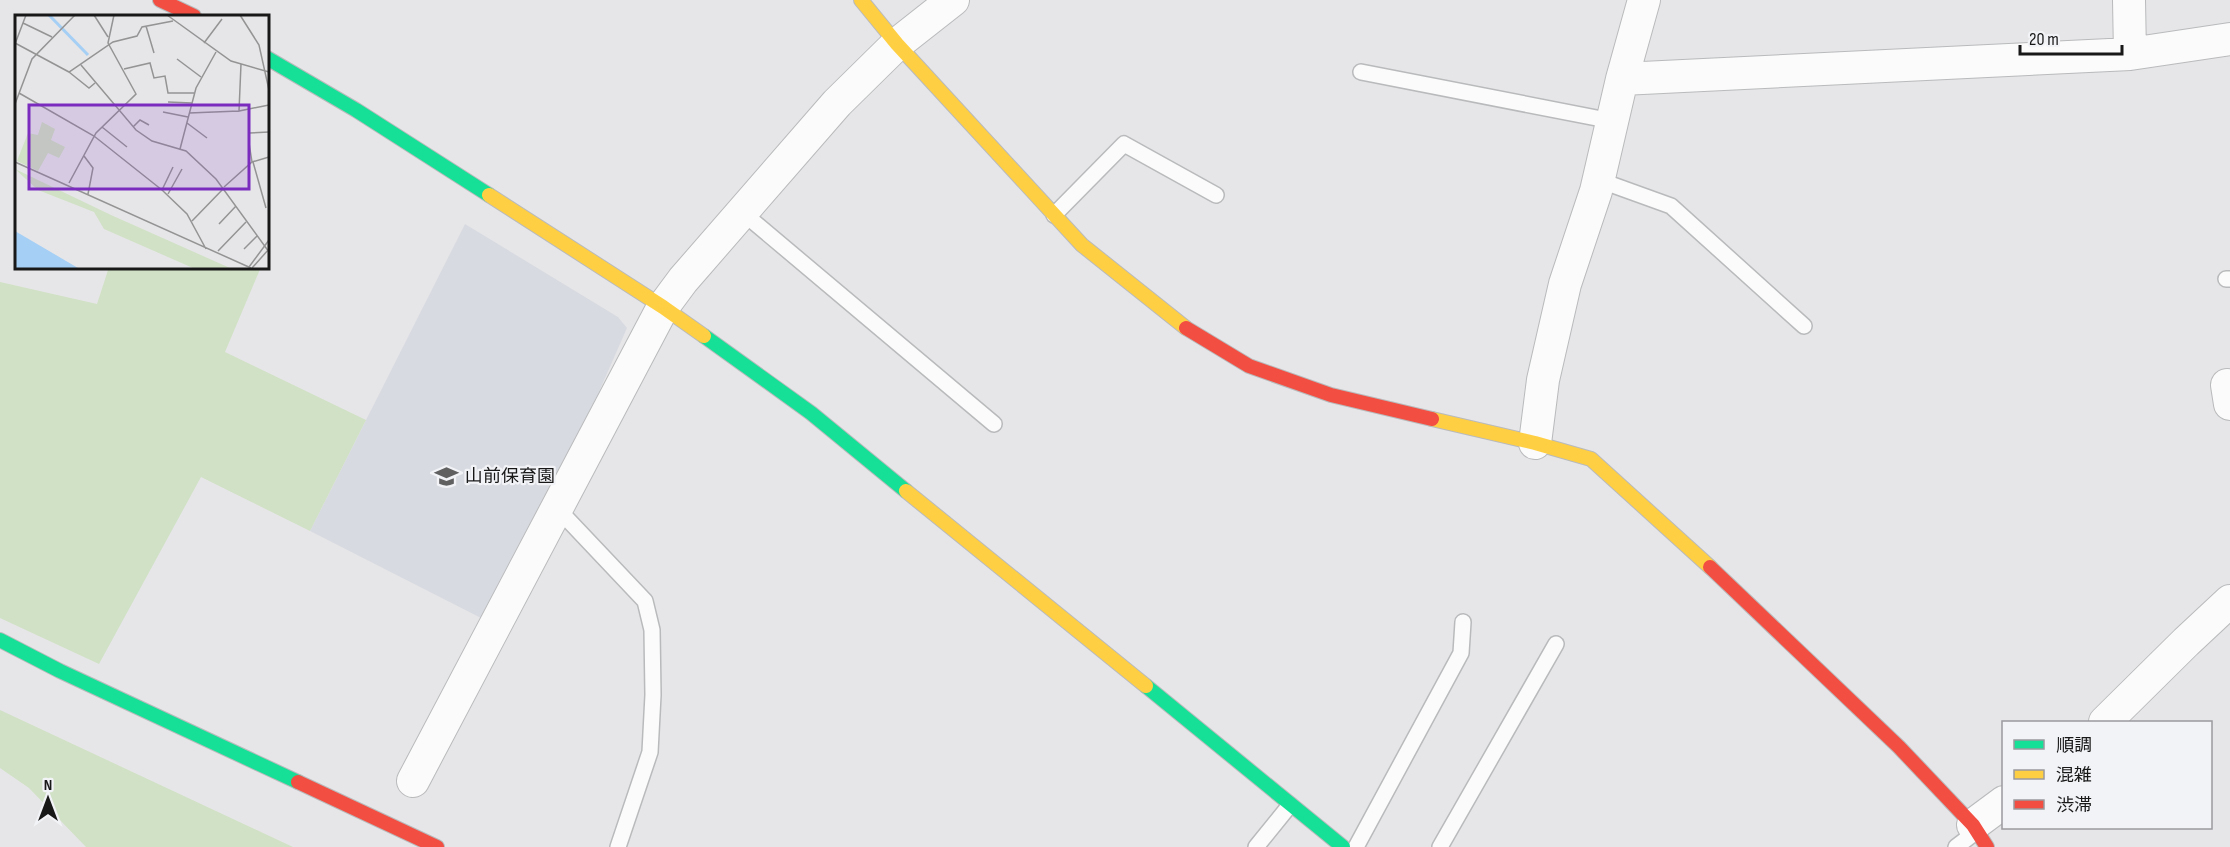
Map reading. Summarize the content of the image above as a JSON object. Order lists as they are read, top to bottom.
{
  "places": {
    "school or university": ["山前保育園"]
  },
  "legend": ["順調", "混雑", "渋滞"],
  "scale_bar": "20 m",
  "north": "top"
}
